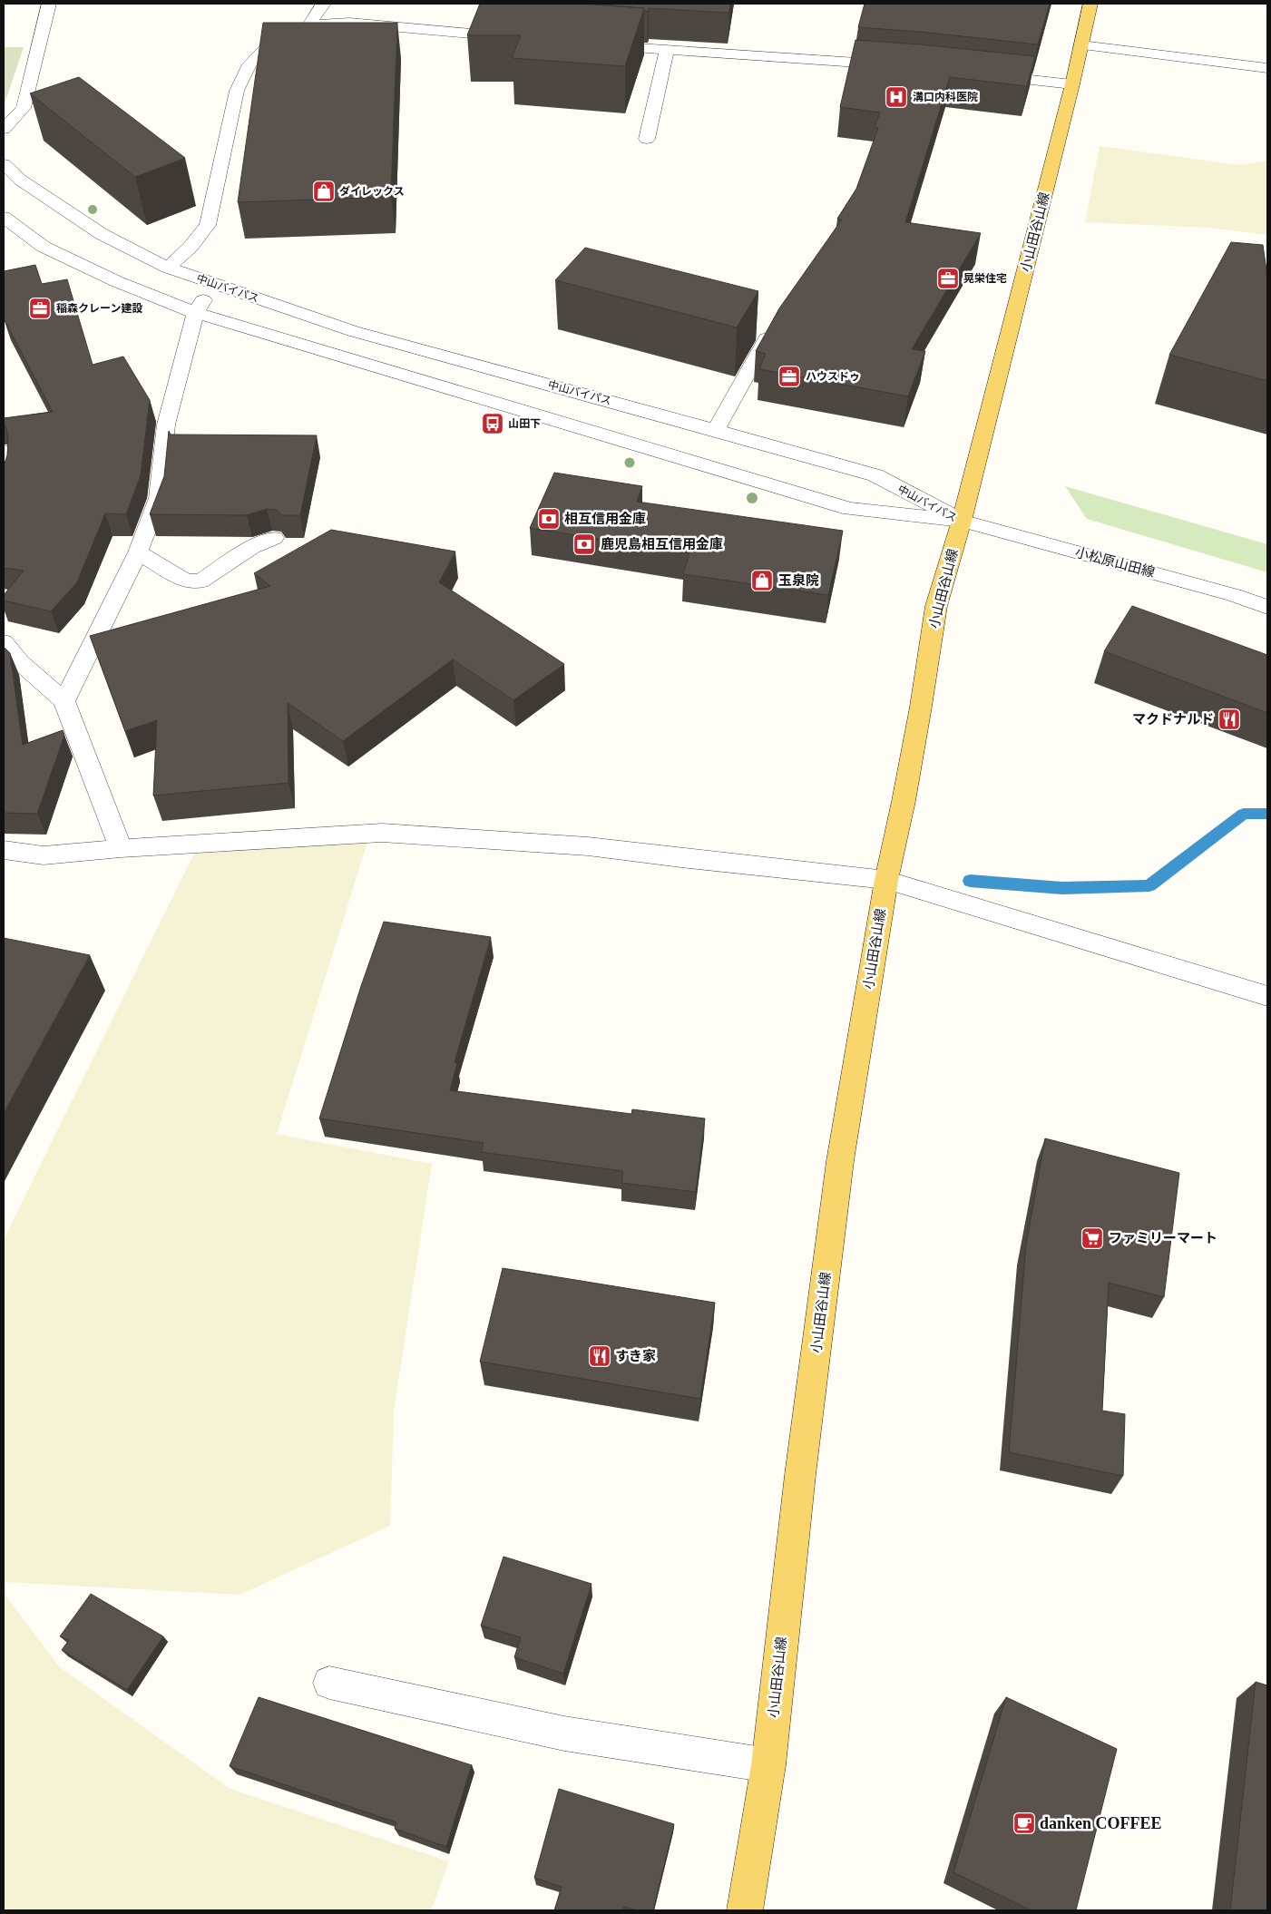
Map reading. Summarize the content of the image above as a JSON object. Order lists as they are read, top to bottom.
{
  "streets": {
    "main road": ["小山田谷山線"],
    "street": ["中山バイパス", "小松原山田線"]
  },
  "crossings": [
    ["小山田谷山線", "中山バイパス"],
    ["小山田谷山線", "小松原山田線"],
    ["中山バイパス", "小松原山田線"]
  ],
  "places": {
    "hospital": ["溝口内科医院"],
    "shop": ["ダイレックス", "玉泉院"],
    "office": ["晃栄住宅", "稲森クレーン建設", "ハウスドゥ"],
    "bus stop": ["山田下"],
    "bank": ["相互信用金庫", "鹿児島相互信用金庫"],
    "restaurant": ["マクドナルド", "すき家"],
    "supermarket": ["ファミリーマート"],
    "cafe": ["danken COFFEE"]
  }
}
